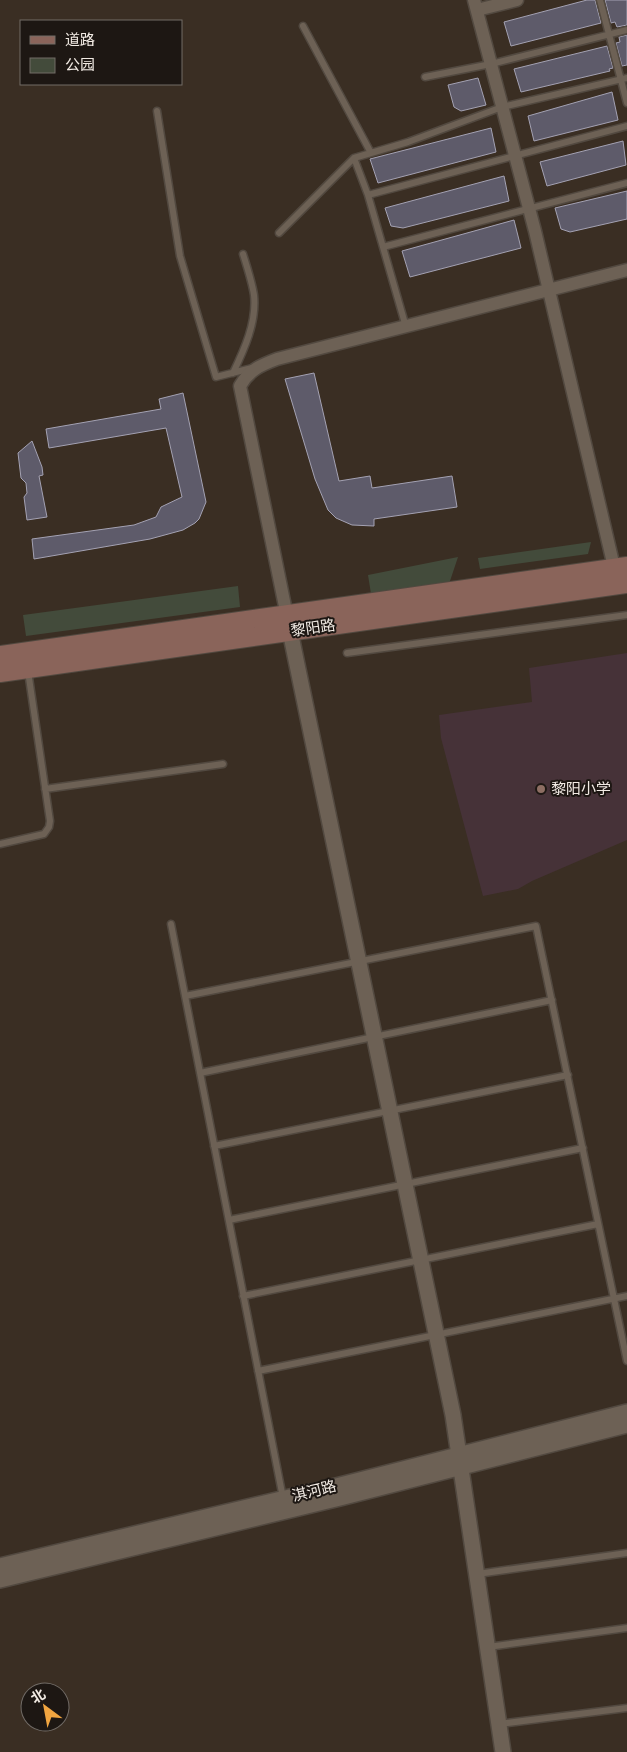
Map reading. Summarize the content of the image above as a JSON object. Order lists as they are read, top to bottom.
{
  "streets": {
    "main road": ["黎阳路"],
    "street": ["淇河路"]
  },
  "places": ["黎阳小学"],
  "legend": ["道路", "公园"],
  "north": "top left"
}
